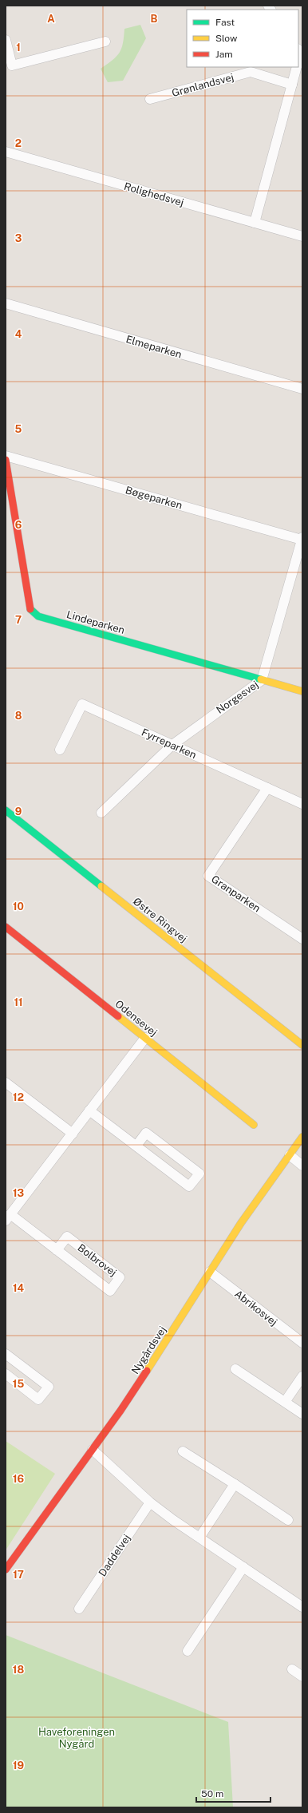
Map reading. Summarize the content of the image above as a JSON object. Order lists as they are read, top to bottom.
{
  "streets": {
    "street": [
      "Grønlandsvej",
      "Rolighedsvej",
      "Elmeparken",
      "Bøgeparken",
      "Lindeparken",
      "Norgesvej",
      "Fyrreparken",
      "Granparken",
      "Østre Ringvej",
      "Odensevej",
      "Bolbrovej",
      "Abrikosvej",
      "Nygårdsvej",
      "Daddelvej"
    ]
  },
  "crossings": [
    ["Bøgeparken", "Norgesvej"],
    ["Lindeparken", "Norgesvej"],
    ["Norgesvej", "Fyrreparken"],
    ["Fyrreparken", "Granparken"],
    ["Odensevej", "Bolbrovej"],
    ["Abrikosvej", "Nygårdsvej"]
  ],
  "parks": ["Haveforeningen Nygård"],
  "legend": ["Fast", "Slow", "Jam"],
  "scale_bar": "50 m",
  "grid": {
    "columns": ["A", "B"],
    "rows": [
      "1",
      "2",
      "3",
      "4",
      "5",
      "6",
      "7",
      "8",
      "9",
      "10",
      "11",
      "12",
      "13",
      "14",
      "15",
      "16",
      "17",
      "18",
      "19"
    ]
  }
}
